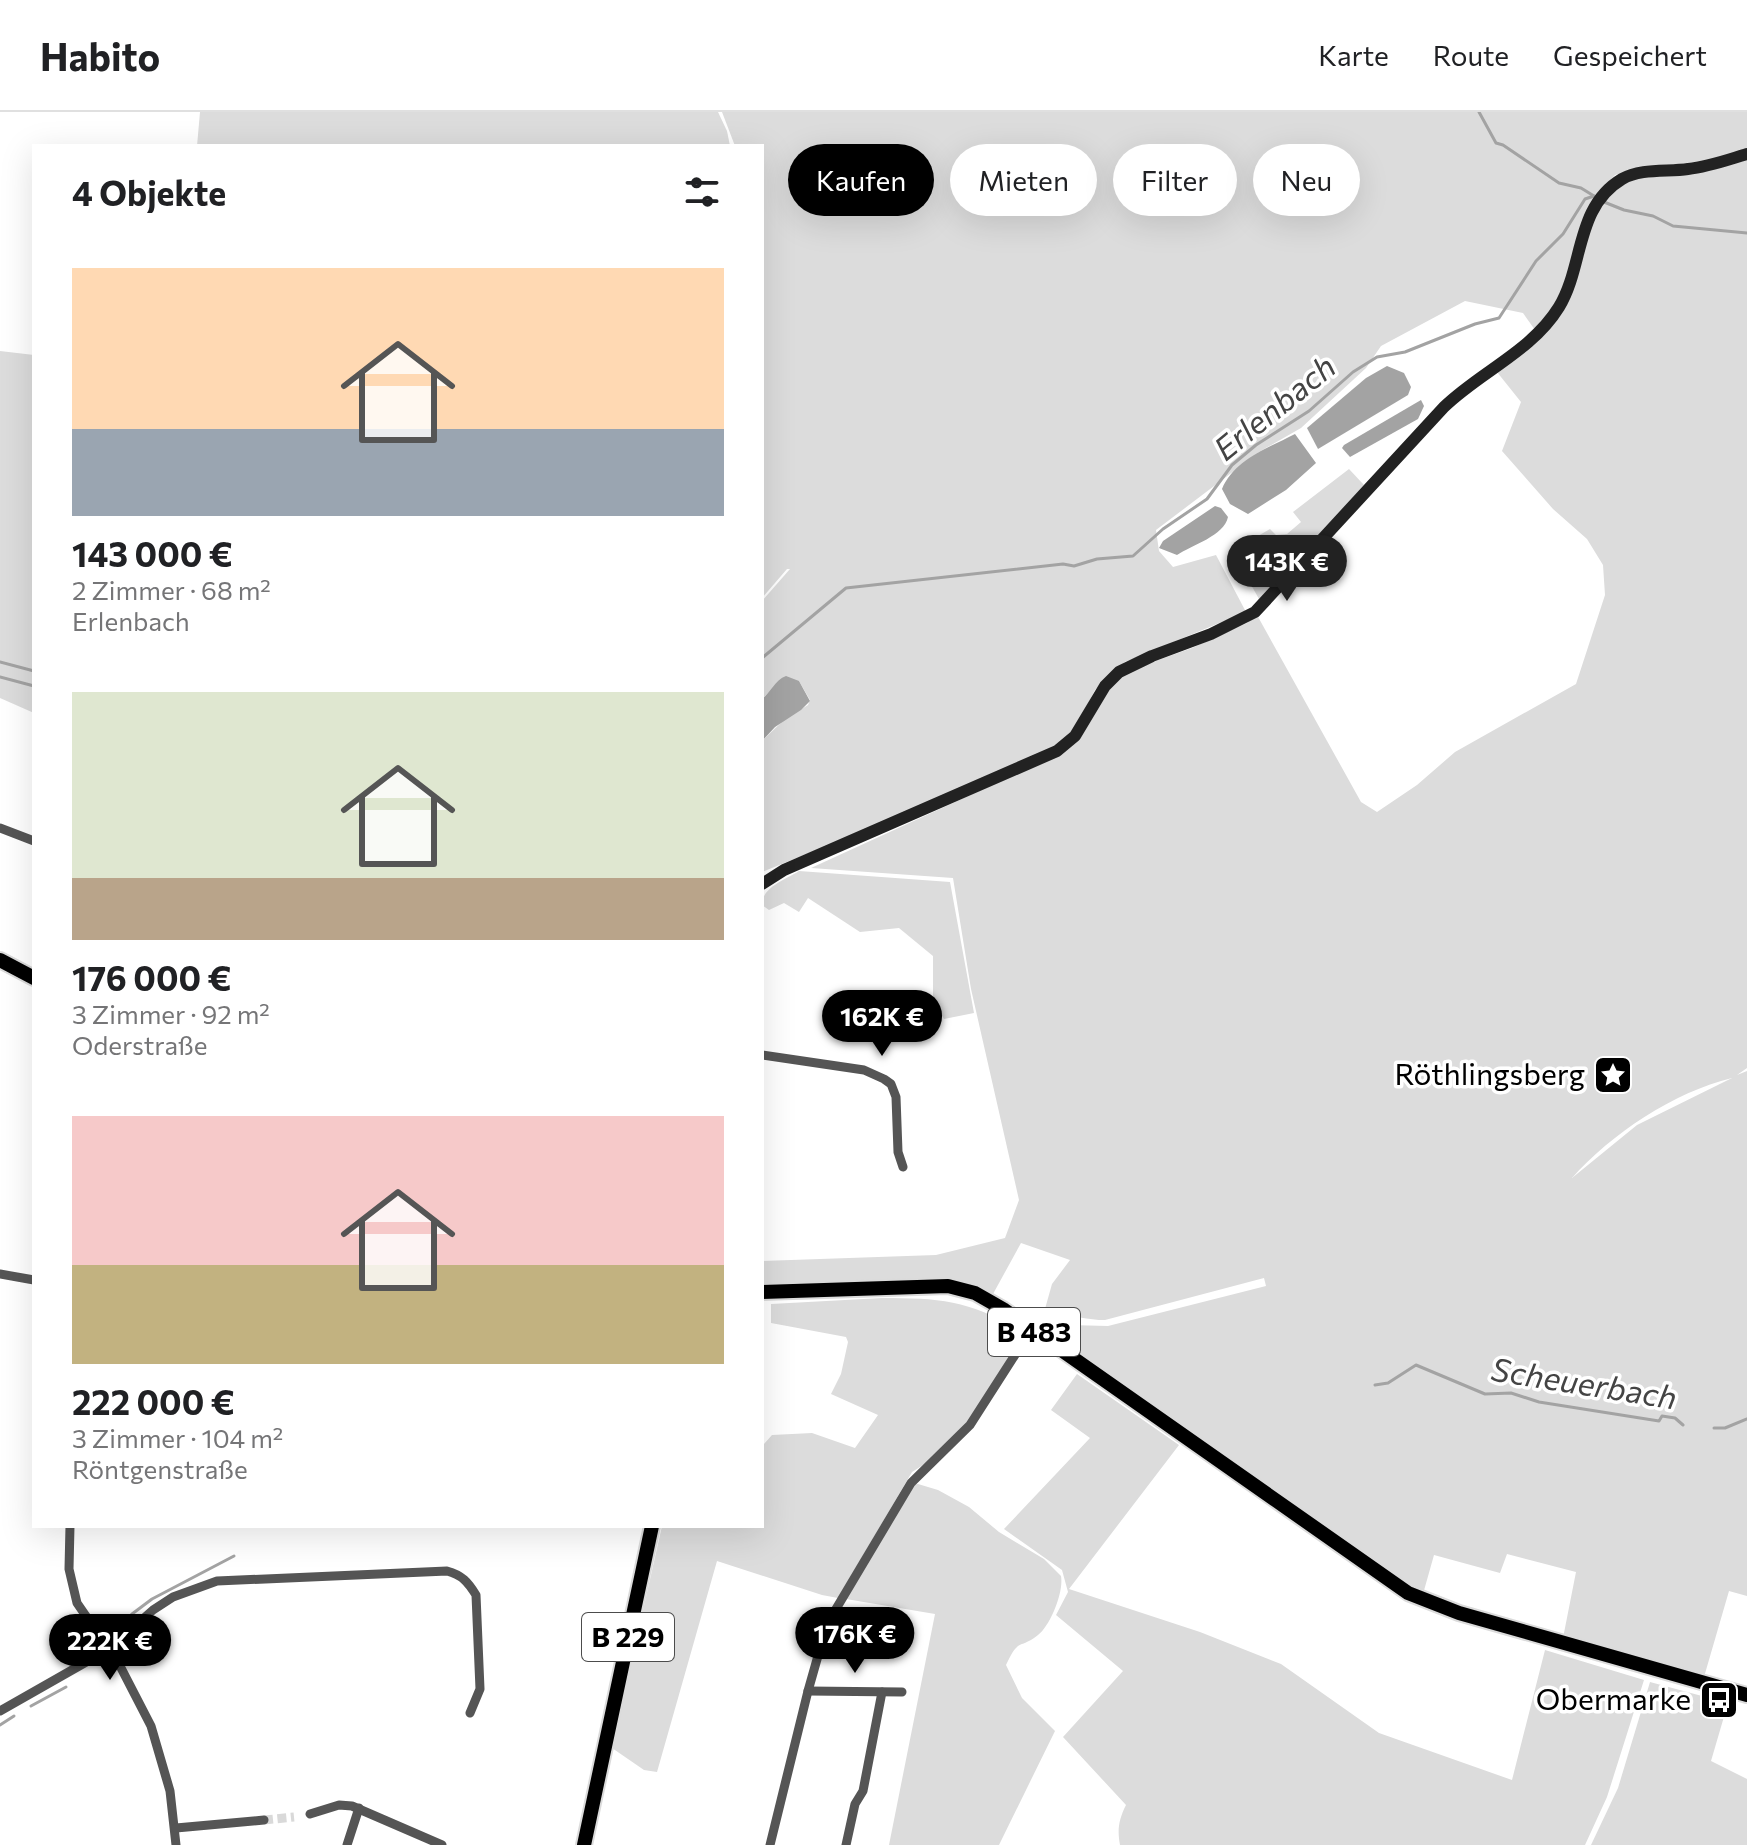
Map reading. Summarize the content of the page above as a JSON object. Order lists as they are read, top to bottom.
{
  "streets": {
    "main road": ["B 483", "B 229"]
  },
  "water": ["Erlenbach", "Scheuerbach"],
  "places": {
    "place": ["Röthlingsberg"],
    "bus stop": ["Obermarke"]
  },
  "page": {
    "header": "Habito",
    "nav": ["Karte", "Route", "Gespeichert"],
    "chip": [
      "Kaufen",
      "Mieten",
      "Filter",
      "Neu"
    ],
    "heading": "4 Objekte",
    "list": [
      {
        "name": "143 000 €",
        "note": "2 Zimmer · 68 m² · Erlenbach"
      },
      {
        "name": "176 000 €",
        "note": "3 Zimmer · 92 m² · Oderstraße"
      },
      {
        "name": "222 000 €",
        "note": "3 Zimmer · 104 m² · Röntgenstraße"
      }
    ],
    "price": [
      "143K €",
      "162K €",
      "176K €",
      "222K €"
    ]
  }
}
